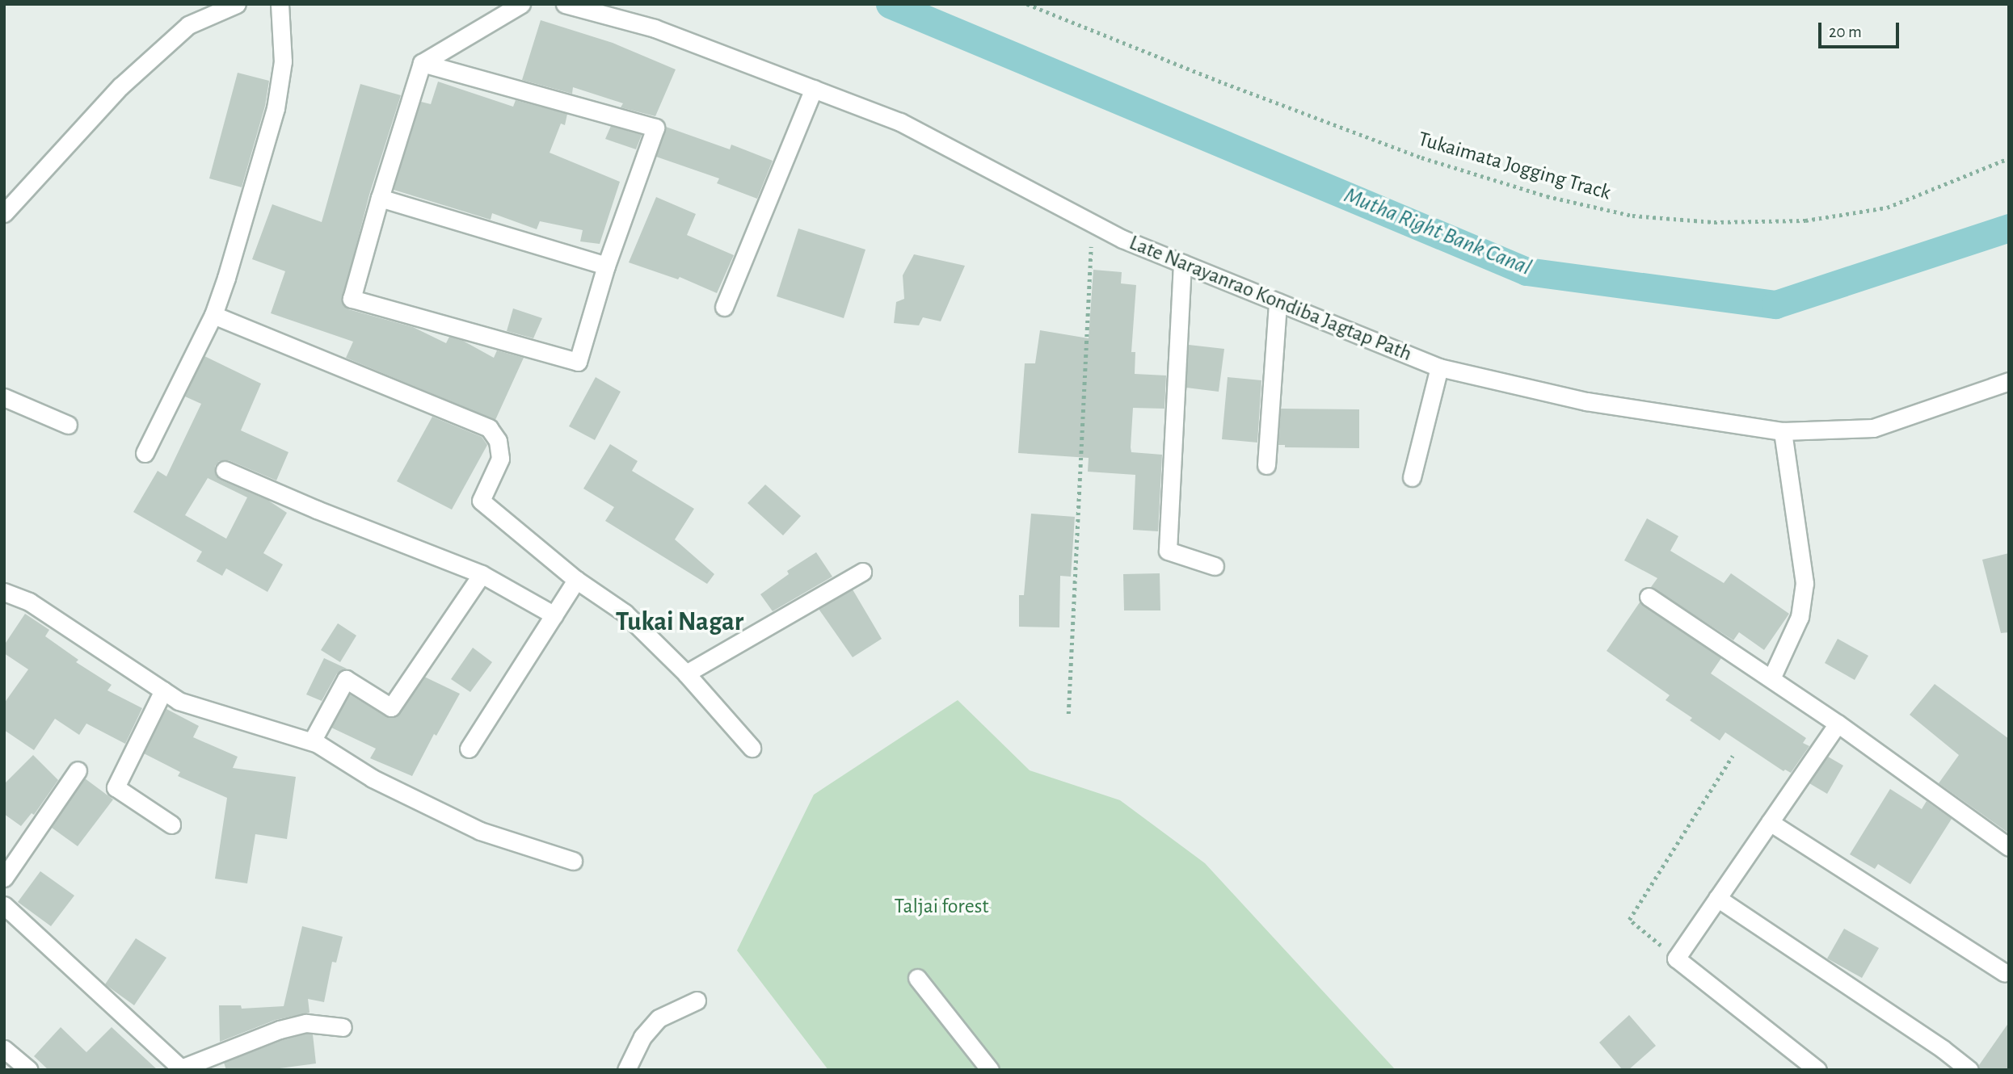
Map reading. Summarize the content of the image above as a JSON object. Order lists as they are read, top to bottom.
{
  "streets": {
    "street": ["Late Narayanrao Kondiba Jagtap Path"],
    "path": ["Tukaimata Jogging Track"]
  },
  "districts": ["Tukai Nagar"],
  "water": ["Mutha Right Bank Canal"],
  "parks": ["Taljai forest"],
  "scale_bar": "20 m"
}
